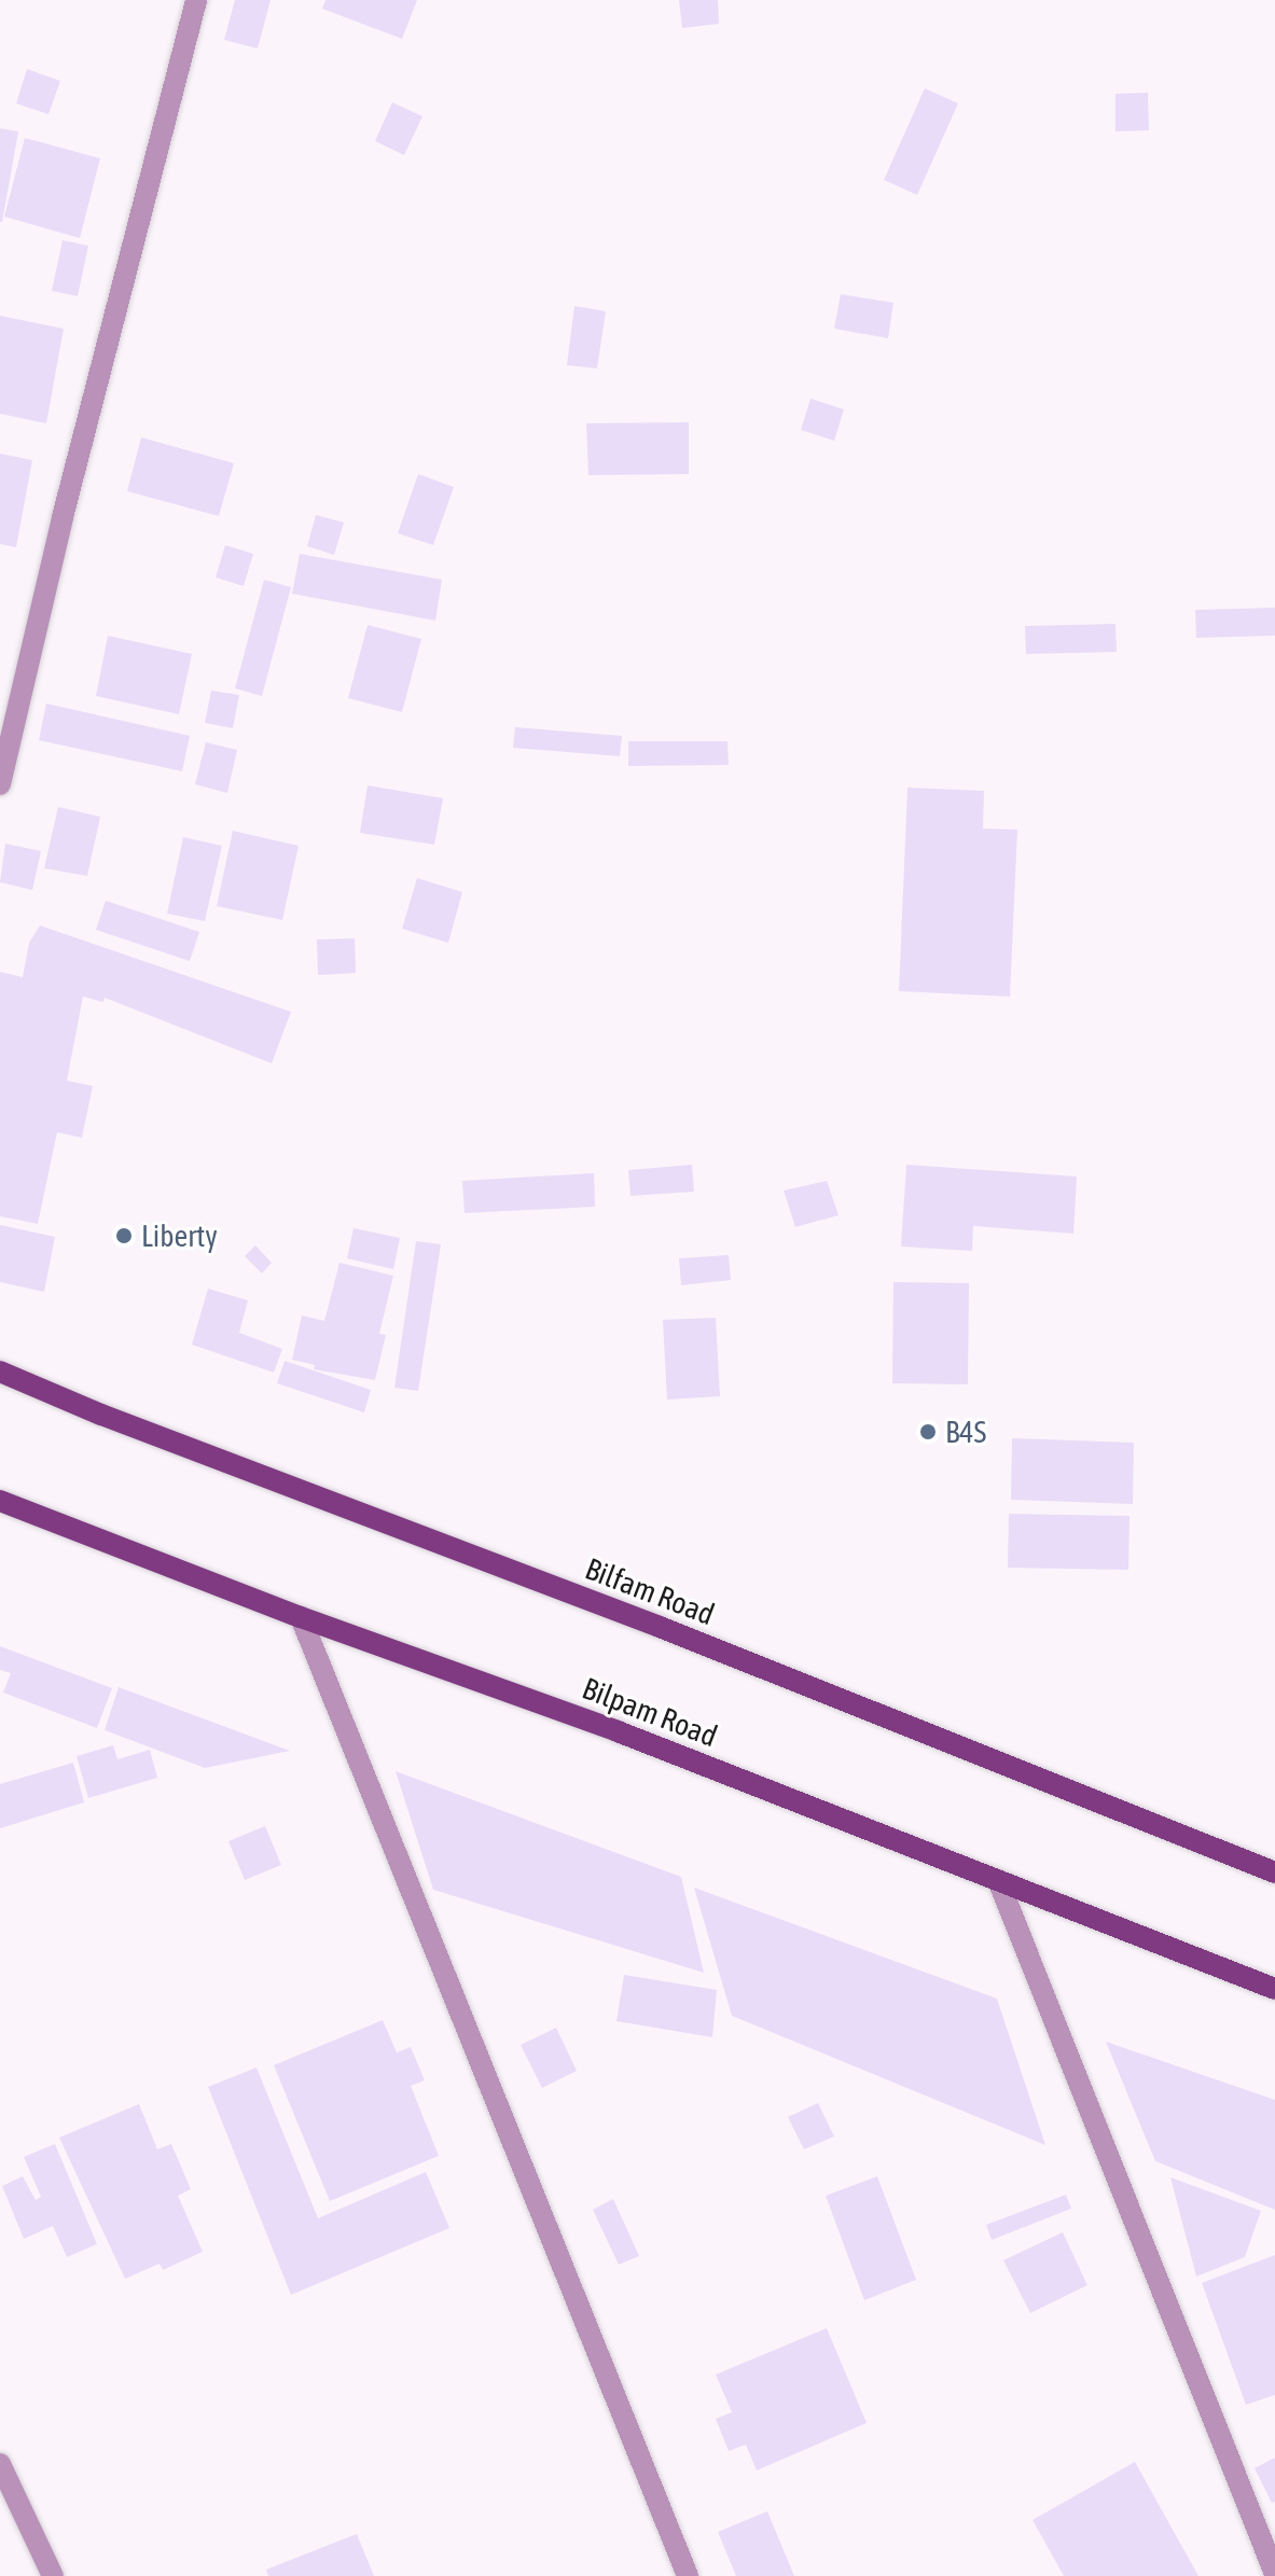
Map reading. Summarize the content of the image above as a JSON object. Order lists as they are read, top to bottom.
{
  "streets": {
    "main road": ["Bilfam Road", "Bilpam Road"]
  },
  "places": ["Liberty", "B4S"]
}
